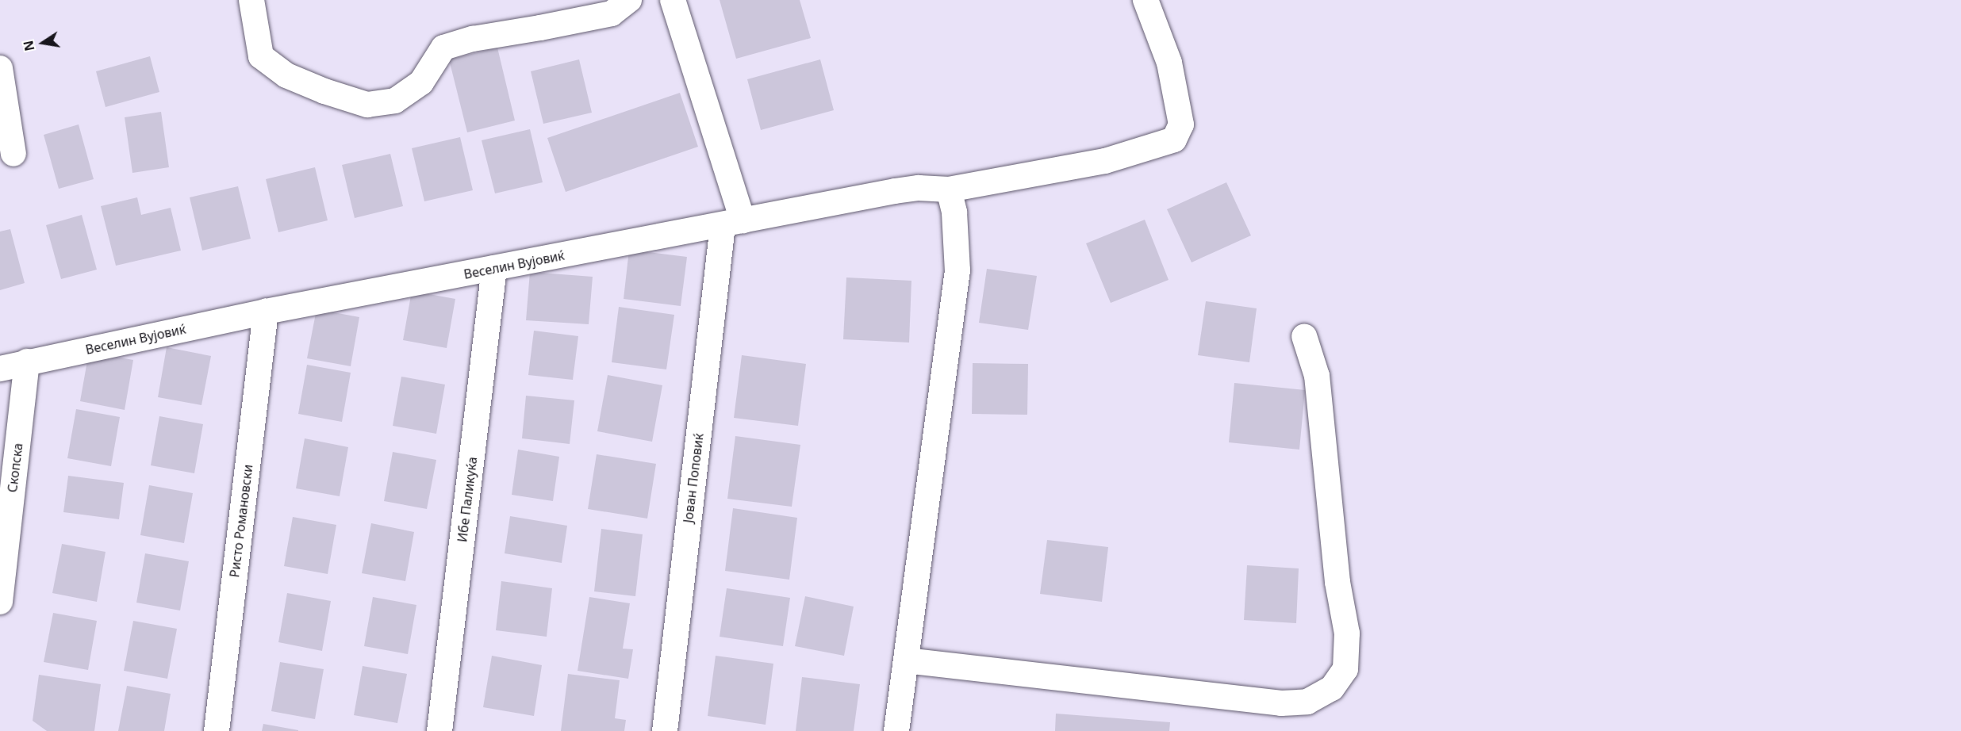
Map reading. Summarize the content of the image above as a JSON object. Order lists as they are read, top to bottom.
{
  "streets": {
    "street": [
      "Веселин Вујовиќ",
      "Скопска",
      "Јован Поповиќ",
      "Ибе Паликуќа",
      "Ристо Романовски"
    ]
  },
  "crossings": [
    ["Веселин Вујовиќ", "Скопска"],
    ["Веселин Вујовиќ", "Јован Поповиќ"],
    ["Веселин Вујовиќ", "Ибе Паликуќа"],
    ["Веселин Вујовиќ", "Ристо Романовски"]
  ],
  "north": "left"
}
